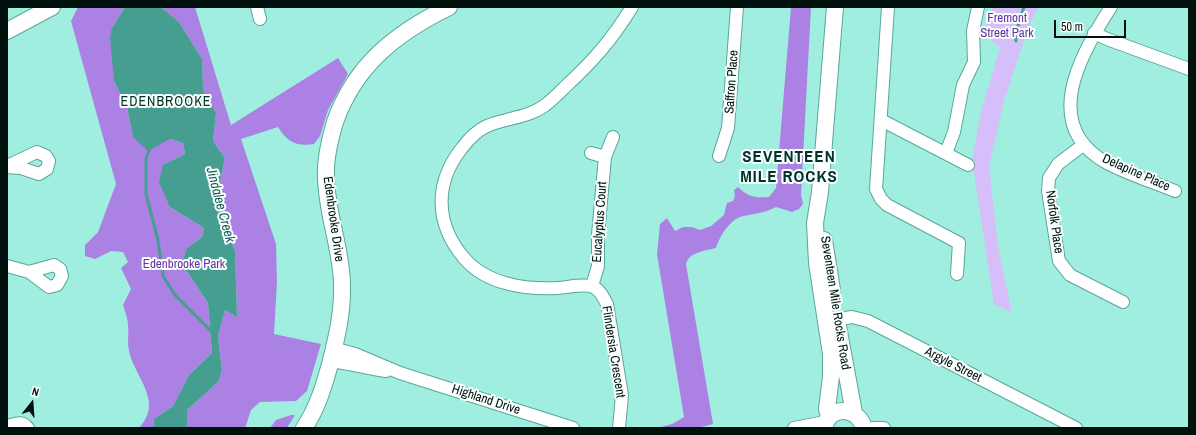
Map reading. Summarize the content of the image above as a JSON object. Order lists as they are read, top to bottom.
{
  "streets": {
    "main road": ["Edenbrooke Drive", "Seventeen Mile Rocks Road"],
    "street": [
      "Saffron Place",
      "Delapine Place",
      "Eucalyptus Court",
      "Norfolk Place",
      "Flindersia Crescent",
      "Argyle Street",
      "Highland Drive"
    ]
  },
  "crossings": [
    ["Delapine Place", "Norfolk Place"],
    ["Edenbrooke Drive", "Highland Drive"],
    ["Eucalyptus Court", "Flindersia Crescent"],
    ["Seventeen Mile Rocks Road", "Argyle Street"]
  ],
  "districts": ["EDENBROOKE", "SEVENTEEN MILE ROCKS"],
  "water": ["Jindalee Creek"],
  "parks": ["Fremont Street Park", "Edenbrooke Park"],
  "scale_bar": "50 m",
  "north": "top"
}
